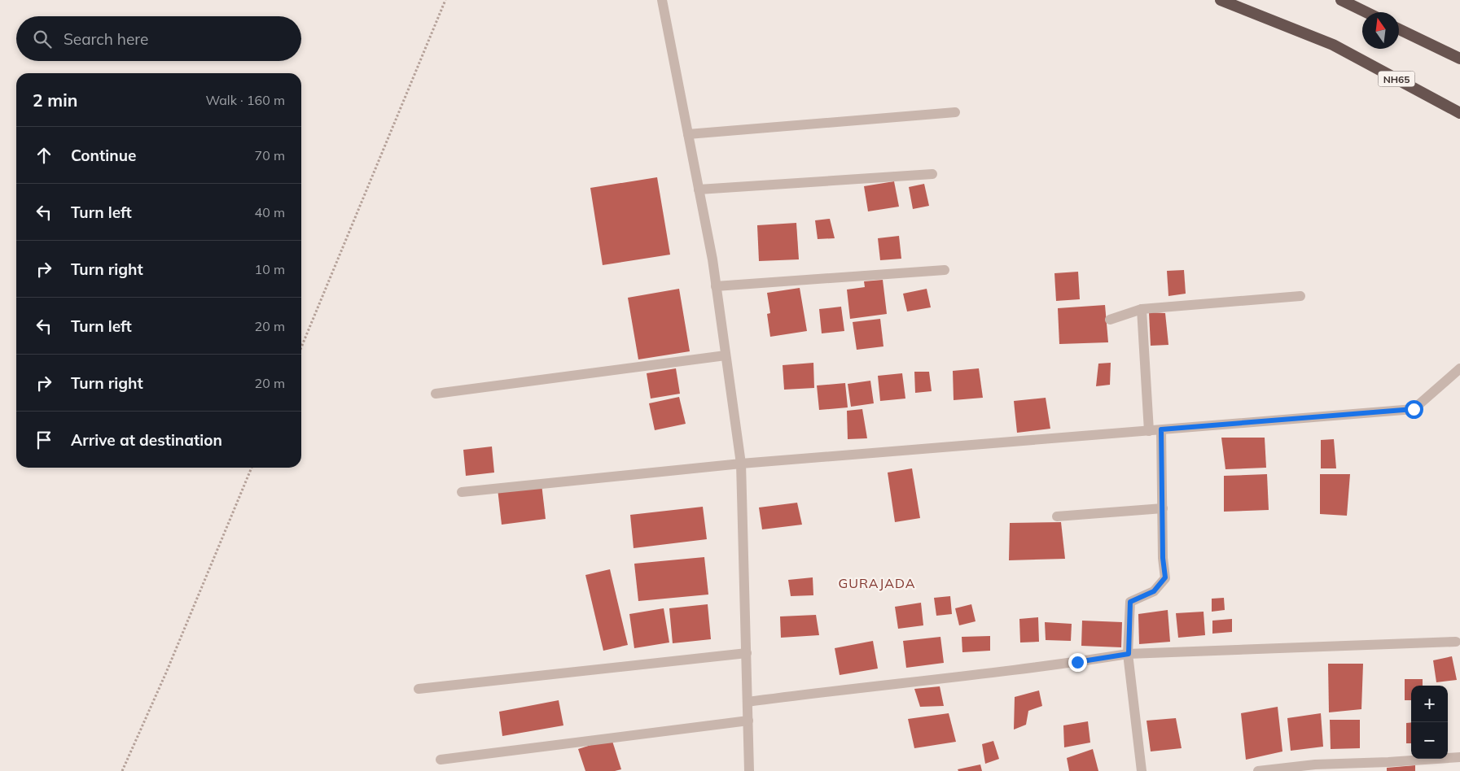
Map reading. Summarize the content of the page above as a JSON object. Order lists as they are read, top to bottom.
{
  "streets": {
    "highway": ["NH65"]
  },
  "districts": ["GURAJADA"],
  "north": "top",
  "page": {
    "search": "Search here",
    "heading": ["2 min", "Walk · 160 m"],
    "list": [
      ["Continue", "70 m"],
      ["Turn left", "40 m"],
      ["Turn right", "10 m"],
      ["Turn left", "20 m"],
      ["Turn right", "20 m"],
      "Arrive at destination"
    ],
    "map_buttons": ["+", "−"]
  }
}
